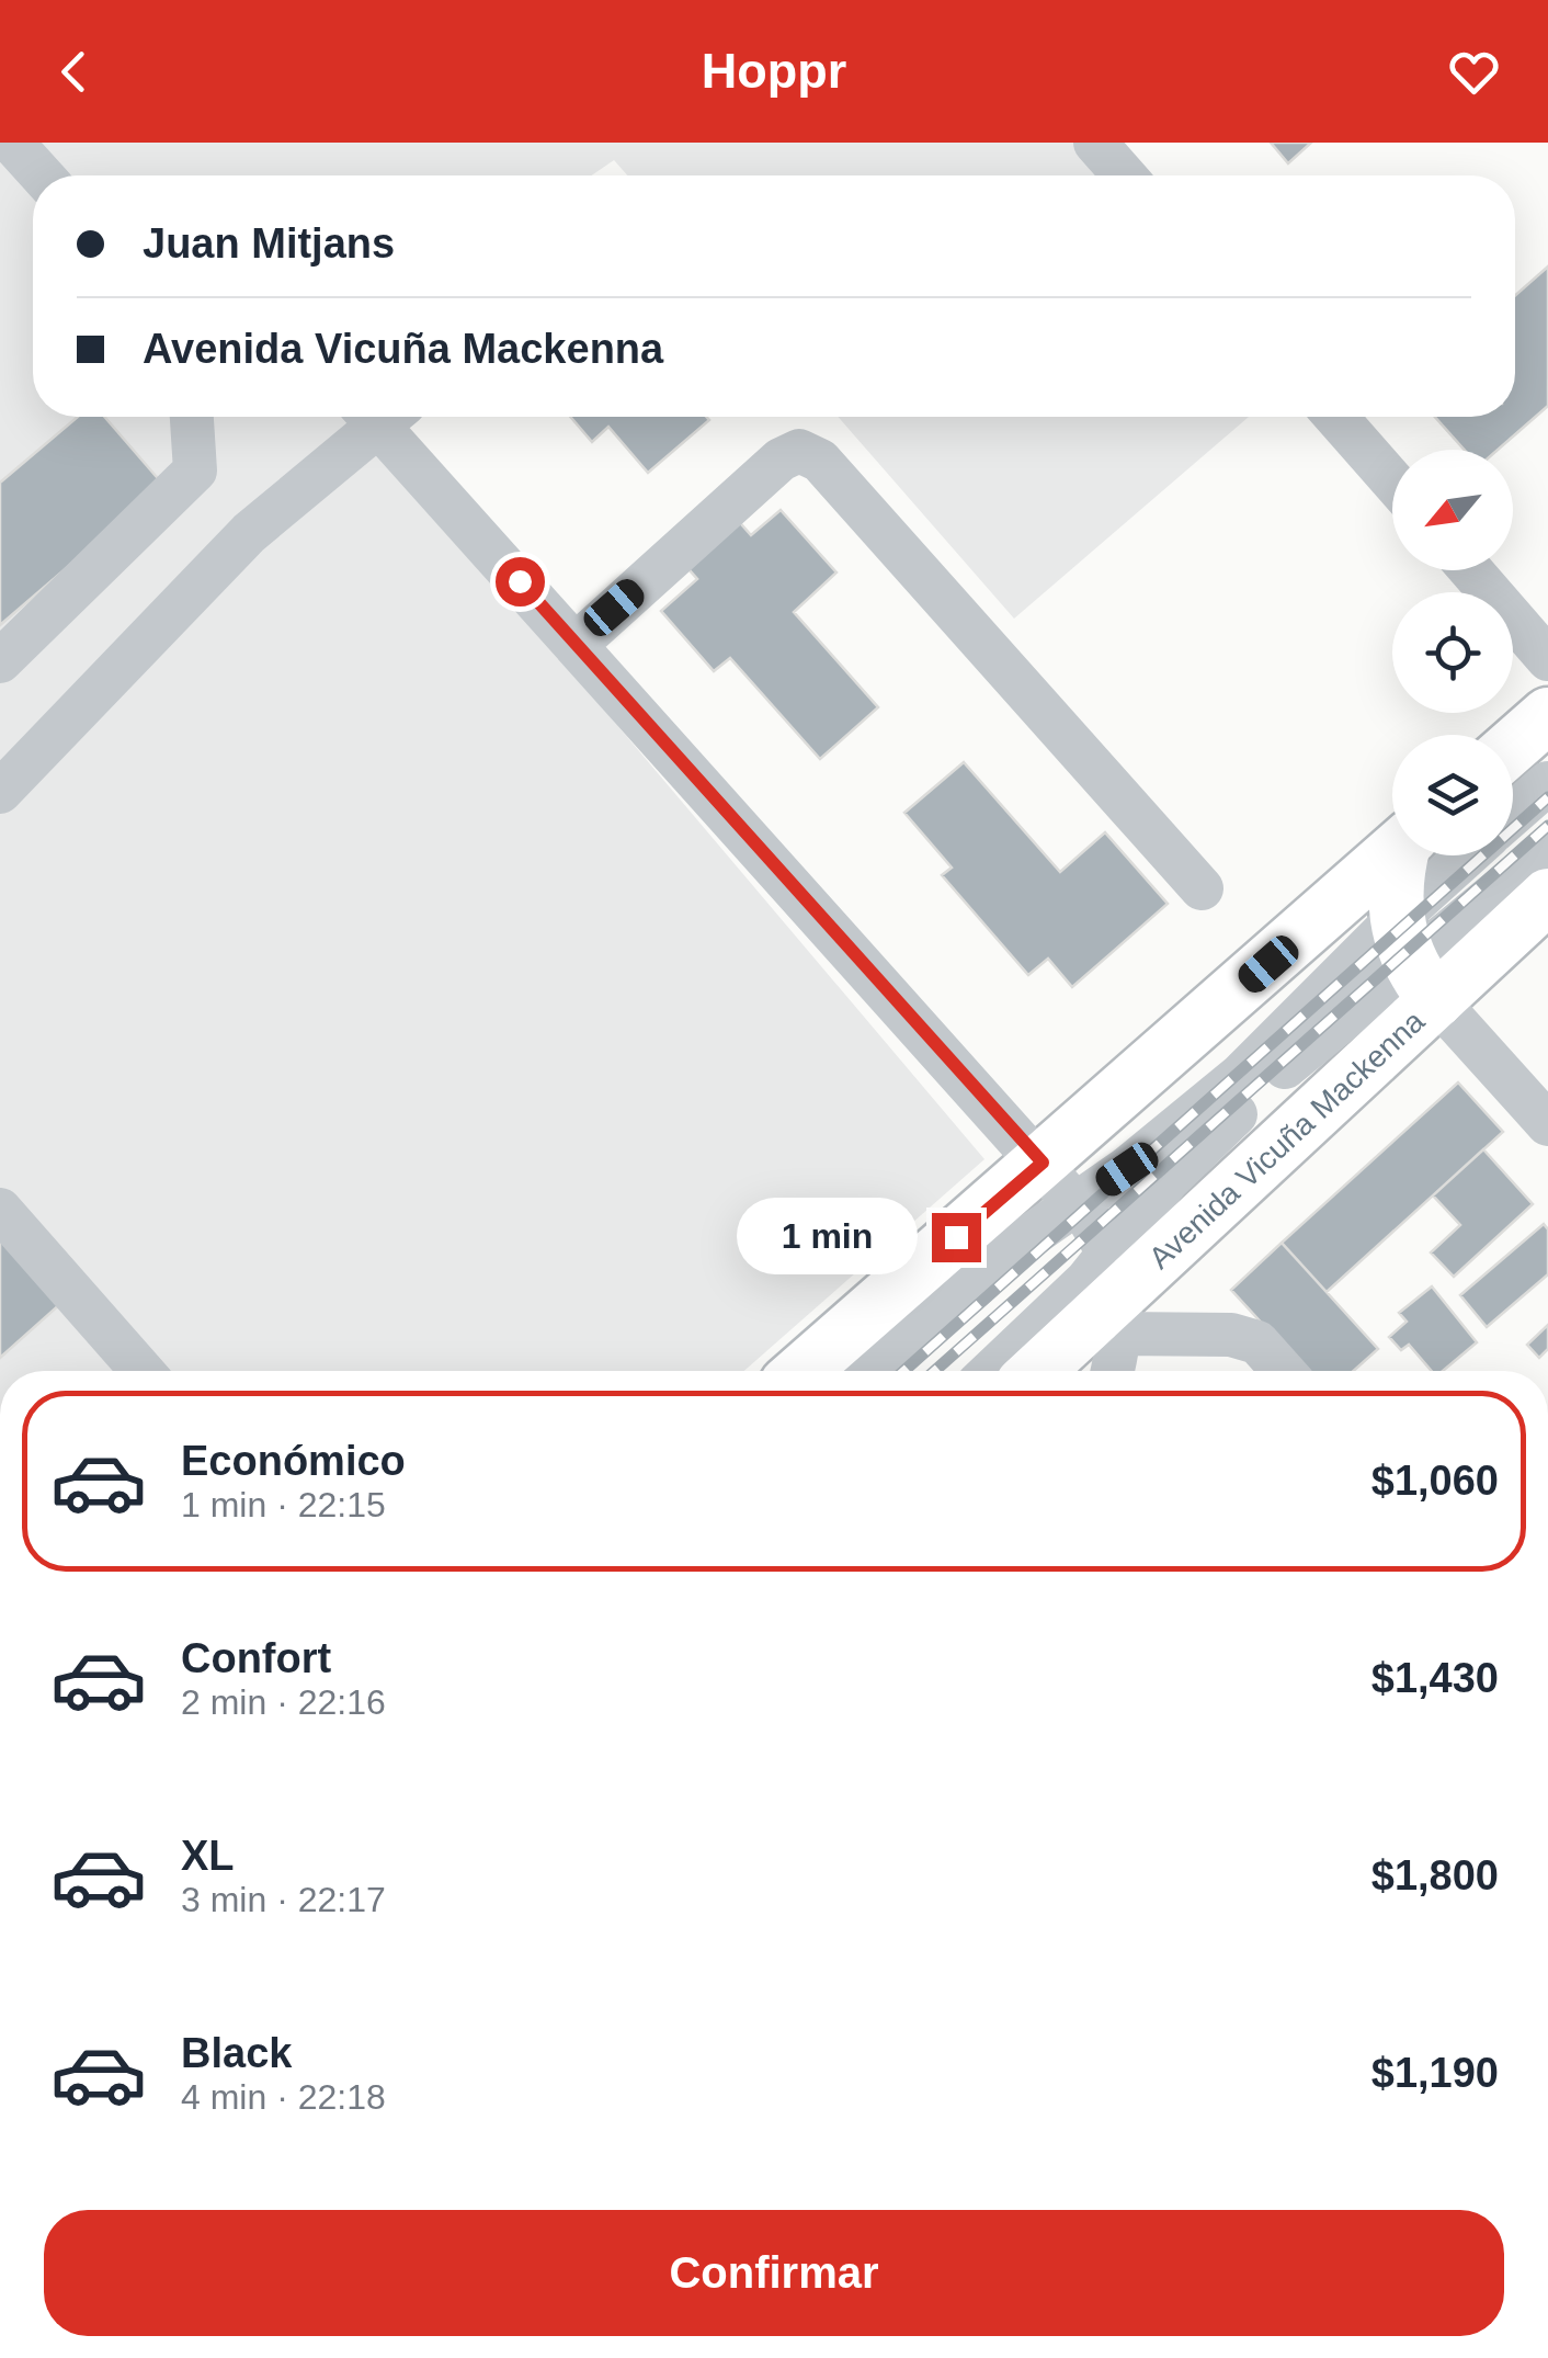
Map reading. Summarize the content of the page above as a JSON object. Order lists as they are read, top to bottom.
{
  "streets": {
    "main road": ["Avenida Vicuña Mackenna"]
  },
  "north": "bottom left",
  "page": {
    "header": "Hoppr",
    "banner": ["Juan Mitjans", "Avenida Vicuña Mackenna"],
    "bubble": "1 min",
    "list": [
      {
        "name": "Económico",
        "note": "1 min · 22:15",
        "value": "$1,060"
      },
      {
        "name": "Confort",
        "note": "2 min · 22:16",
        "value": "$1,430"
      },
      {
        "name": "XL",
        "note": "3 min · 22:17",
        "value": "$1,800"
      },
      {
        "name": "Black",
        "note": "4 min · 22:18",
        "value": "$1,190"
      }
    ],
    "buttons": "Confirmar"
  }
}
